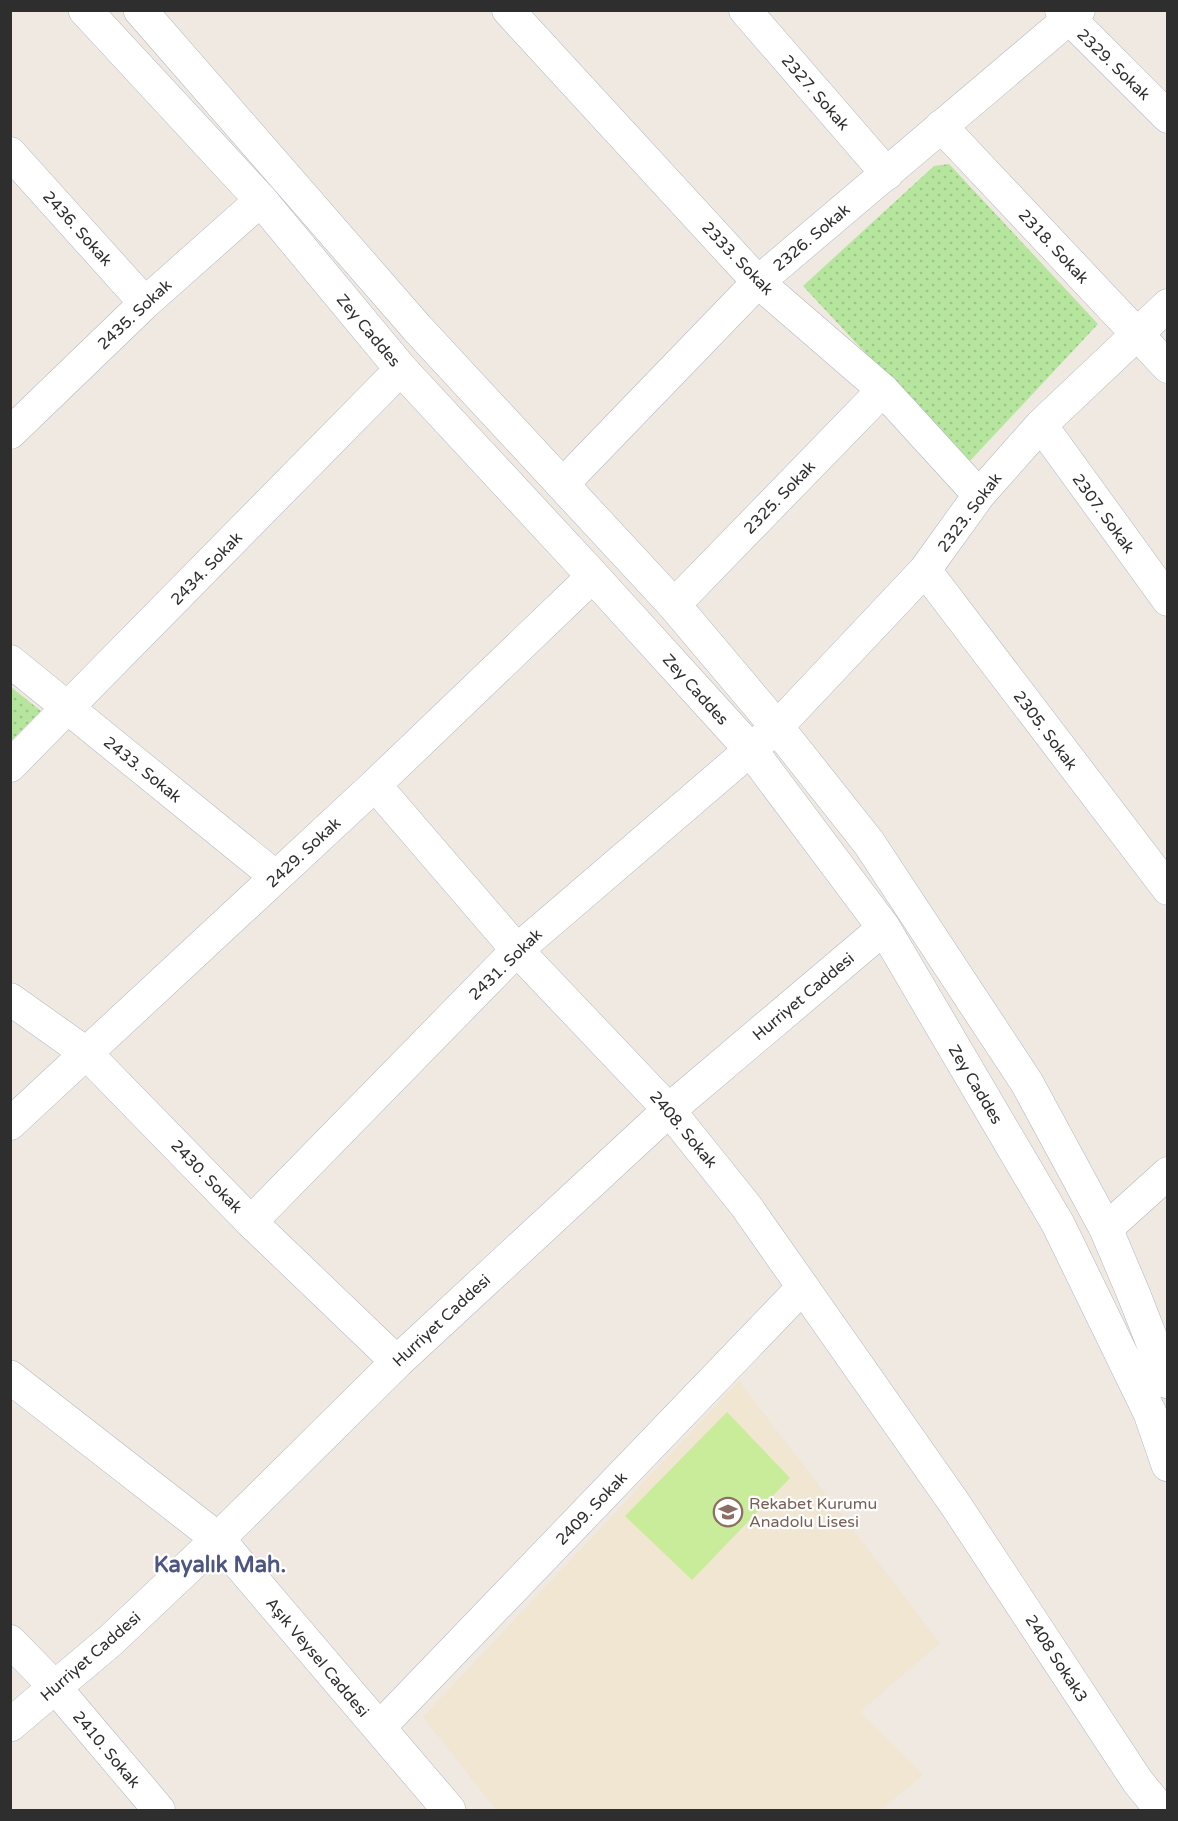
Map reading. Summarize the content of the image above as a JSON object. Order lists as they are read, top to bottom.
{
  "streets": {
    "main road": ["Zey Caddes", "Hurriyet Caddesi", "Aşık Veysel Caddesi"],
    "street": [
      "2329. Sokak",
      "2327. Sokak",
      "2436. Sokak",
      "2326. Sokak",
      "2318. Sokak",
      "2333. Sokak",
      "2435. Sokak",
      "2325. Sokak",
      "2323. Sokak",
      "2307. Sokak",
      "2434. Sokak",
      "2305. Sokak",
      "2433. Sokak",
      "2429. Sokak",
      "2431. Sokak",
      "2408. Sokak",
      "2430. Sokak",
      "2409. Sokak",
      "2408 Sokak3",
      "2410. Sokak"
    ]
  },
  "crossings": [
    ["2329. Sokak", "2326. Sokak"],
    ["2327. Sokak", "2326. Sokak"],
    ["2436. Sokak", "2435. Sokak"],
    ["2326. Sokak", "2318. Sokak"],
    ["2326. Sokak", "2333. Sokak"],
    ["2318. Sokak", "2323. Sokak"],
    ["2333. Sokak", "2325. Sokak"],
    ["2333. Sokak", "2323. Sokak"],
    ["2435. Sokak", "Zey Caddes"],
    ["Zey Caddes", "2434. Sokak"],
    ["Zey Caddes", "2429. Sokak"],
    ["Zey Caddes", "2431. Sokak"],
    ["Zey Caddes", "Hurriyet Caddesi"],
    ["2323. Sokak", "2307. Sokak"],
    ["2323. Sokak", "2305. Sokak"],
    ["2323. Sokak", "2431. Sokak"],
    ["2434. Sokak", "2433. Sokak"],
    ["2433. Sokak", "2429. Sokak"],
    ["2429. Sokak", "2408. Sokak"],
    ["2429. Sokak", "2430. Sokak"],
    ["2431. Sokak", "2408. Sokak"],
    ["2431. Sokak", "2430. Sokak"],
    ["Hurriyet Caddesi", "2408. Sokak"],
    ["Hurriyet Caddesi", "2430. Sokak"],
    ["Hurriyet Caddesi", "Aşık Veysel Caddesi"],
    ["Hurriyet Caddesi", "2410. Sokak"],
    ["2408. Sokak", "2409. Sokak"],
    ["2408. Sokak", "2408 Sokak3"],
    ["2409. Sokak", "Aşık Veysel Caddesi"]
  ],
  "districts": ["Kayalık Mah."],
  "places": {
    "school or university": ["Rekabet Kurumu Anadolu Lisesi"]
  }
}
